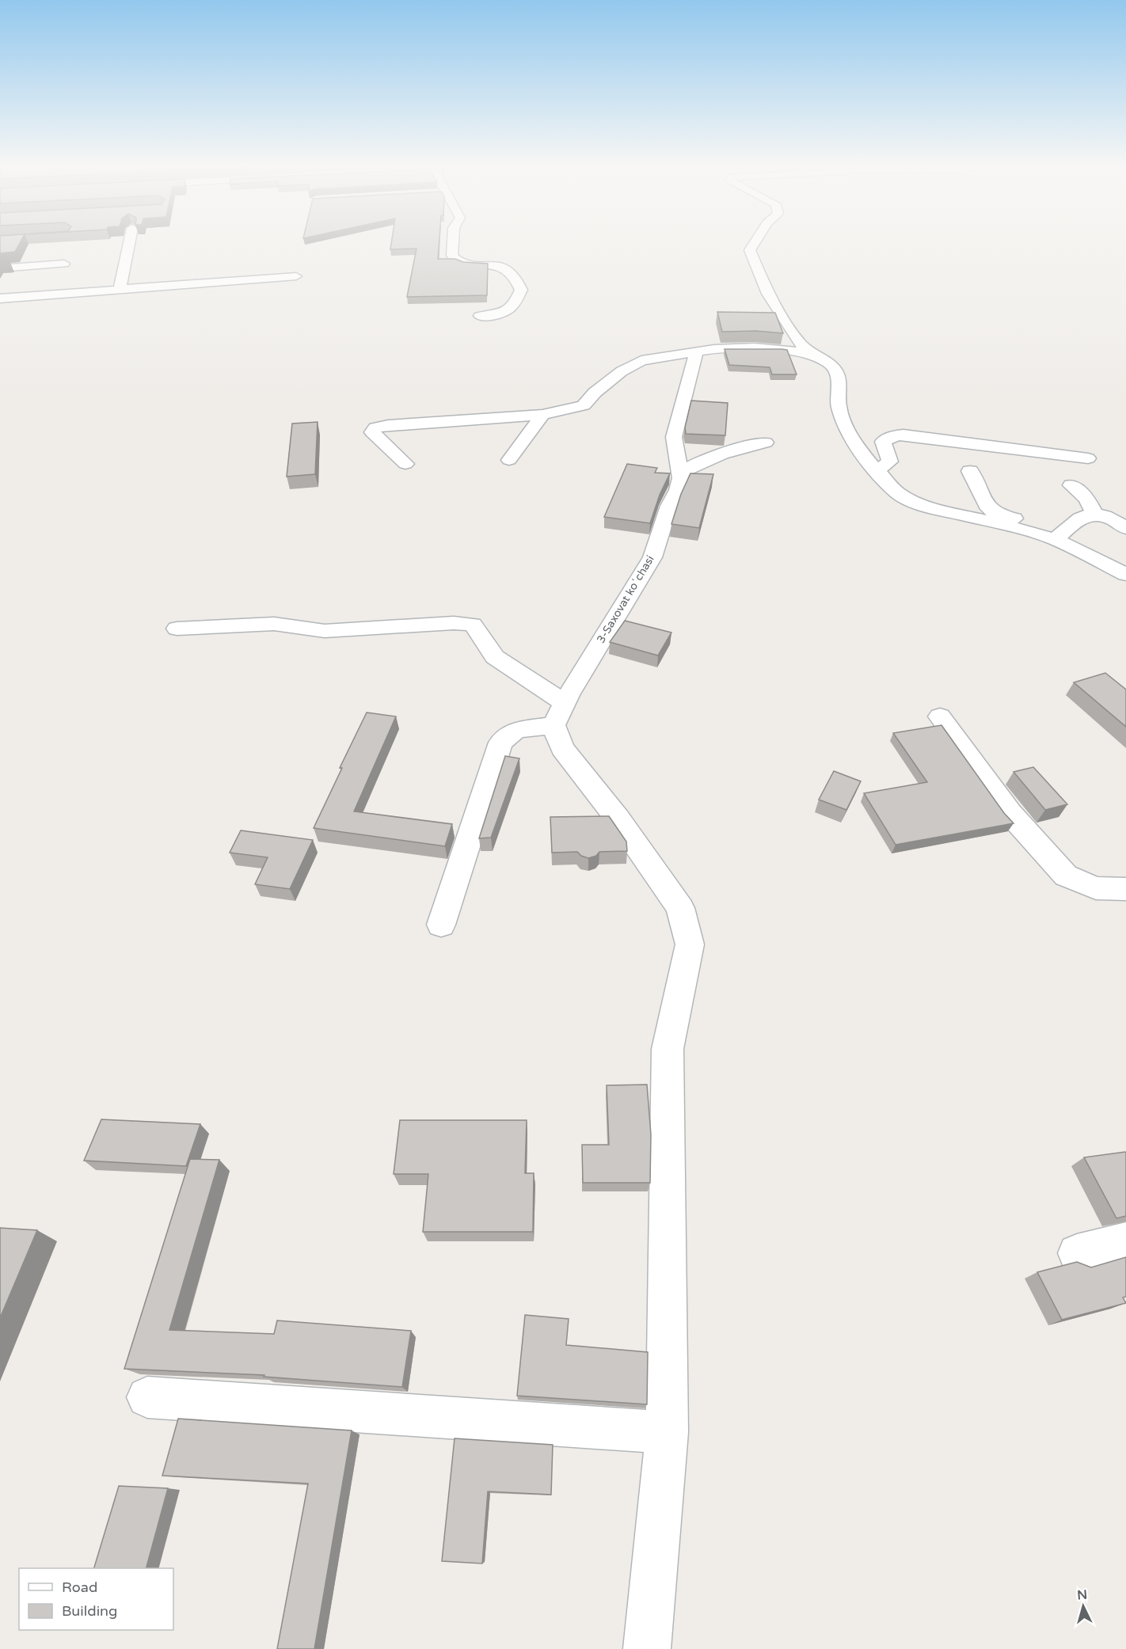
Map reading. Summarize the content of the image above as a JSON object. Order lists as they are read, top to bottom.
{
  "streets": {
    "street": ["3-Saxovat koʻchasi"]
  },
  "legend": ["Road", "Building"],
  "north": "top"
}
